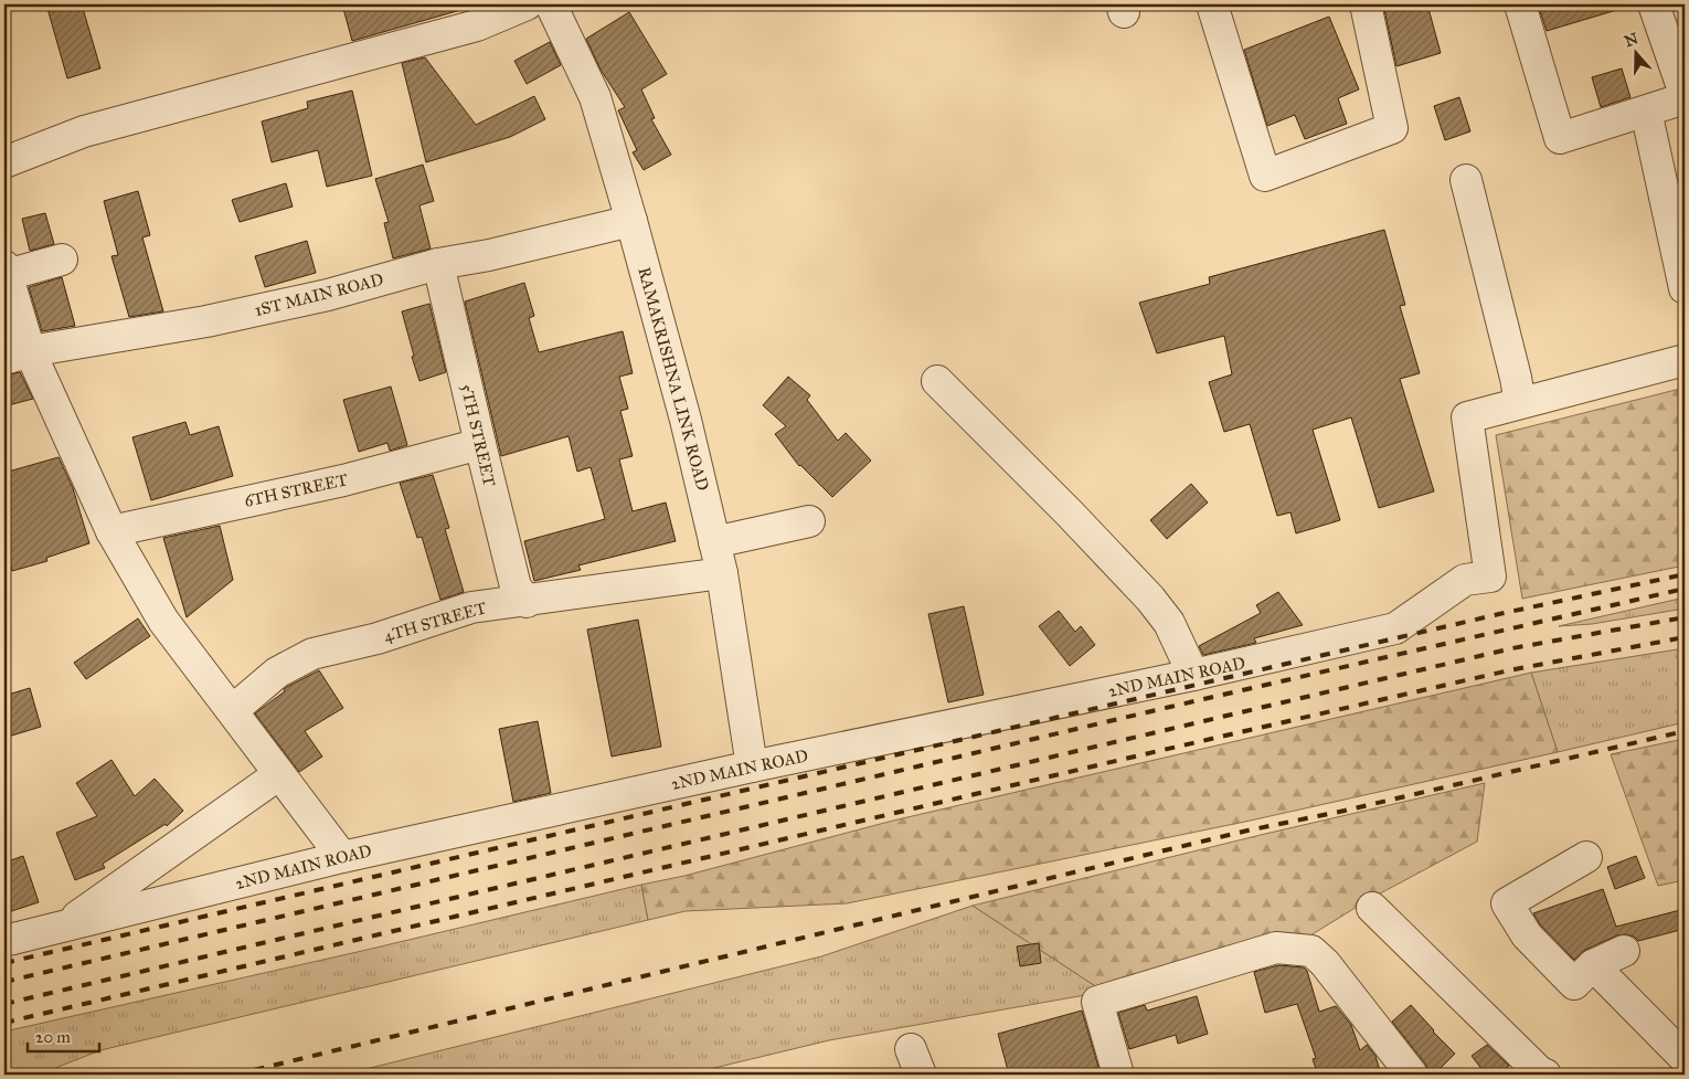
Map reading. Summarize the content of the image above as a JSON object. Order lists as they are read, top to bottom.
{
  "streets": {
    "street": [
      "1ST MAIN ROAD",
      "RAMAKRISHNA LINK ROAD",
      "5TH STREET",
      "6TH STREET",
      "4TH STREET",
      "2ND MAIN ROAD"
    ]
  },
  "crossings": [
    ["1ST MAIN ROAD", "RAMAKRISHNA LINK ROAD"],
    ["1ST MAIN ROAD", "5TH STREET"],
    ["RAMAKRISHNA LINK ROAD", "4TH STREET"],
    ["RAMAKRISHNA LINK ROAD", "2ND MAIN ROAD"],
    ["5TH STREET", "6TH STREET"],
    ["5TH STREET", "4TH STREET"]
  ],
  "scale_bar": "20 m",
  "north": "top"
}
